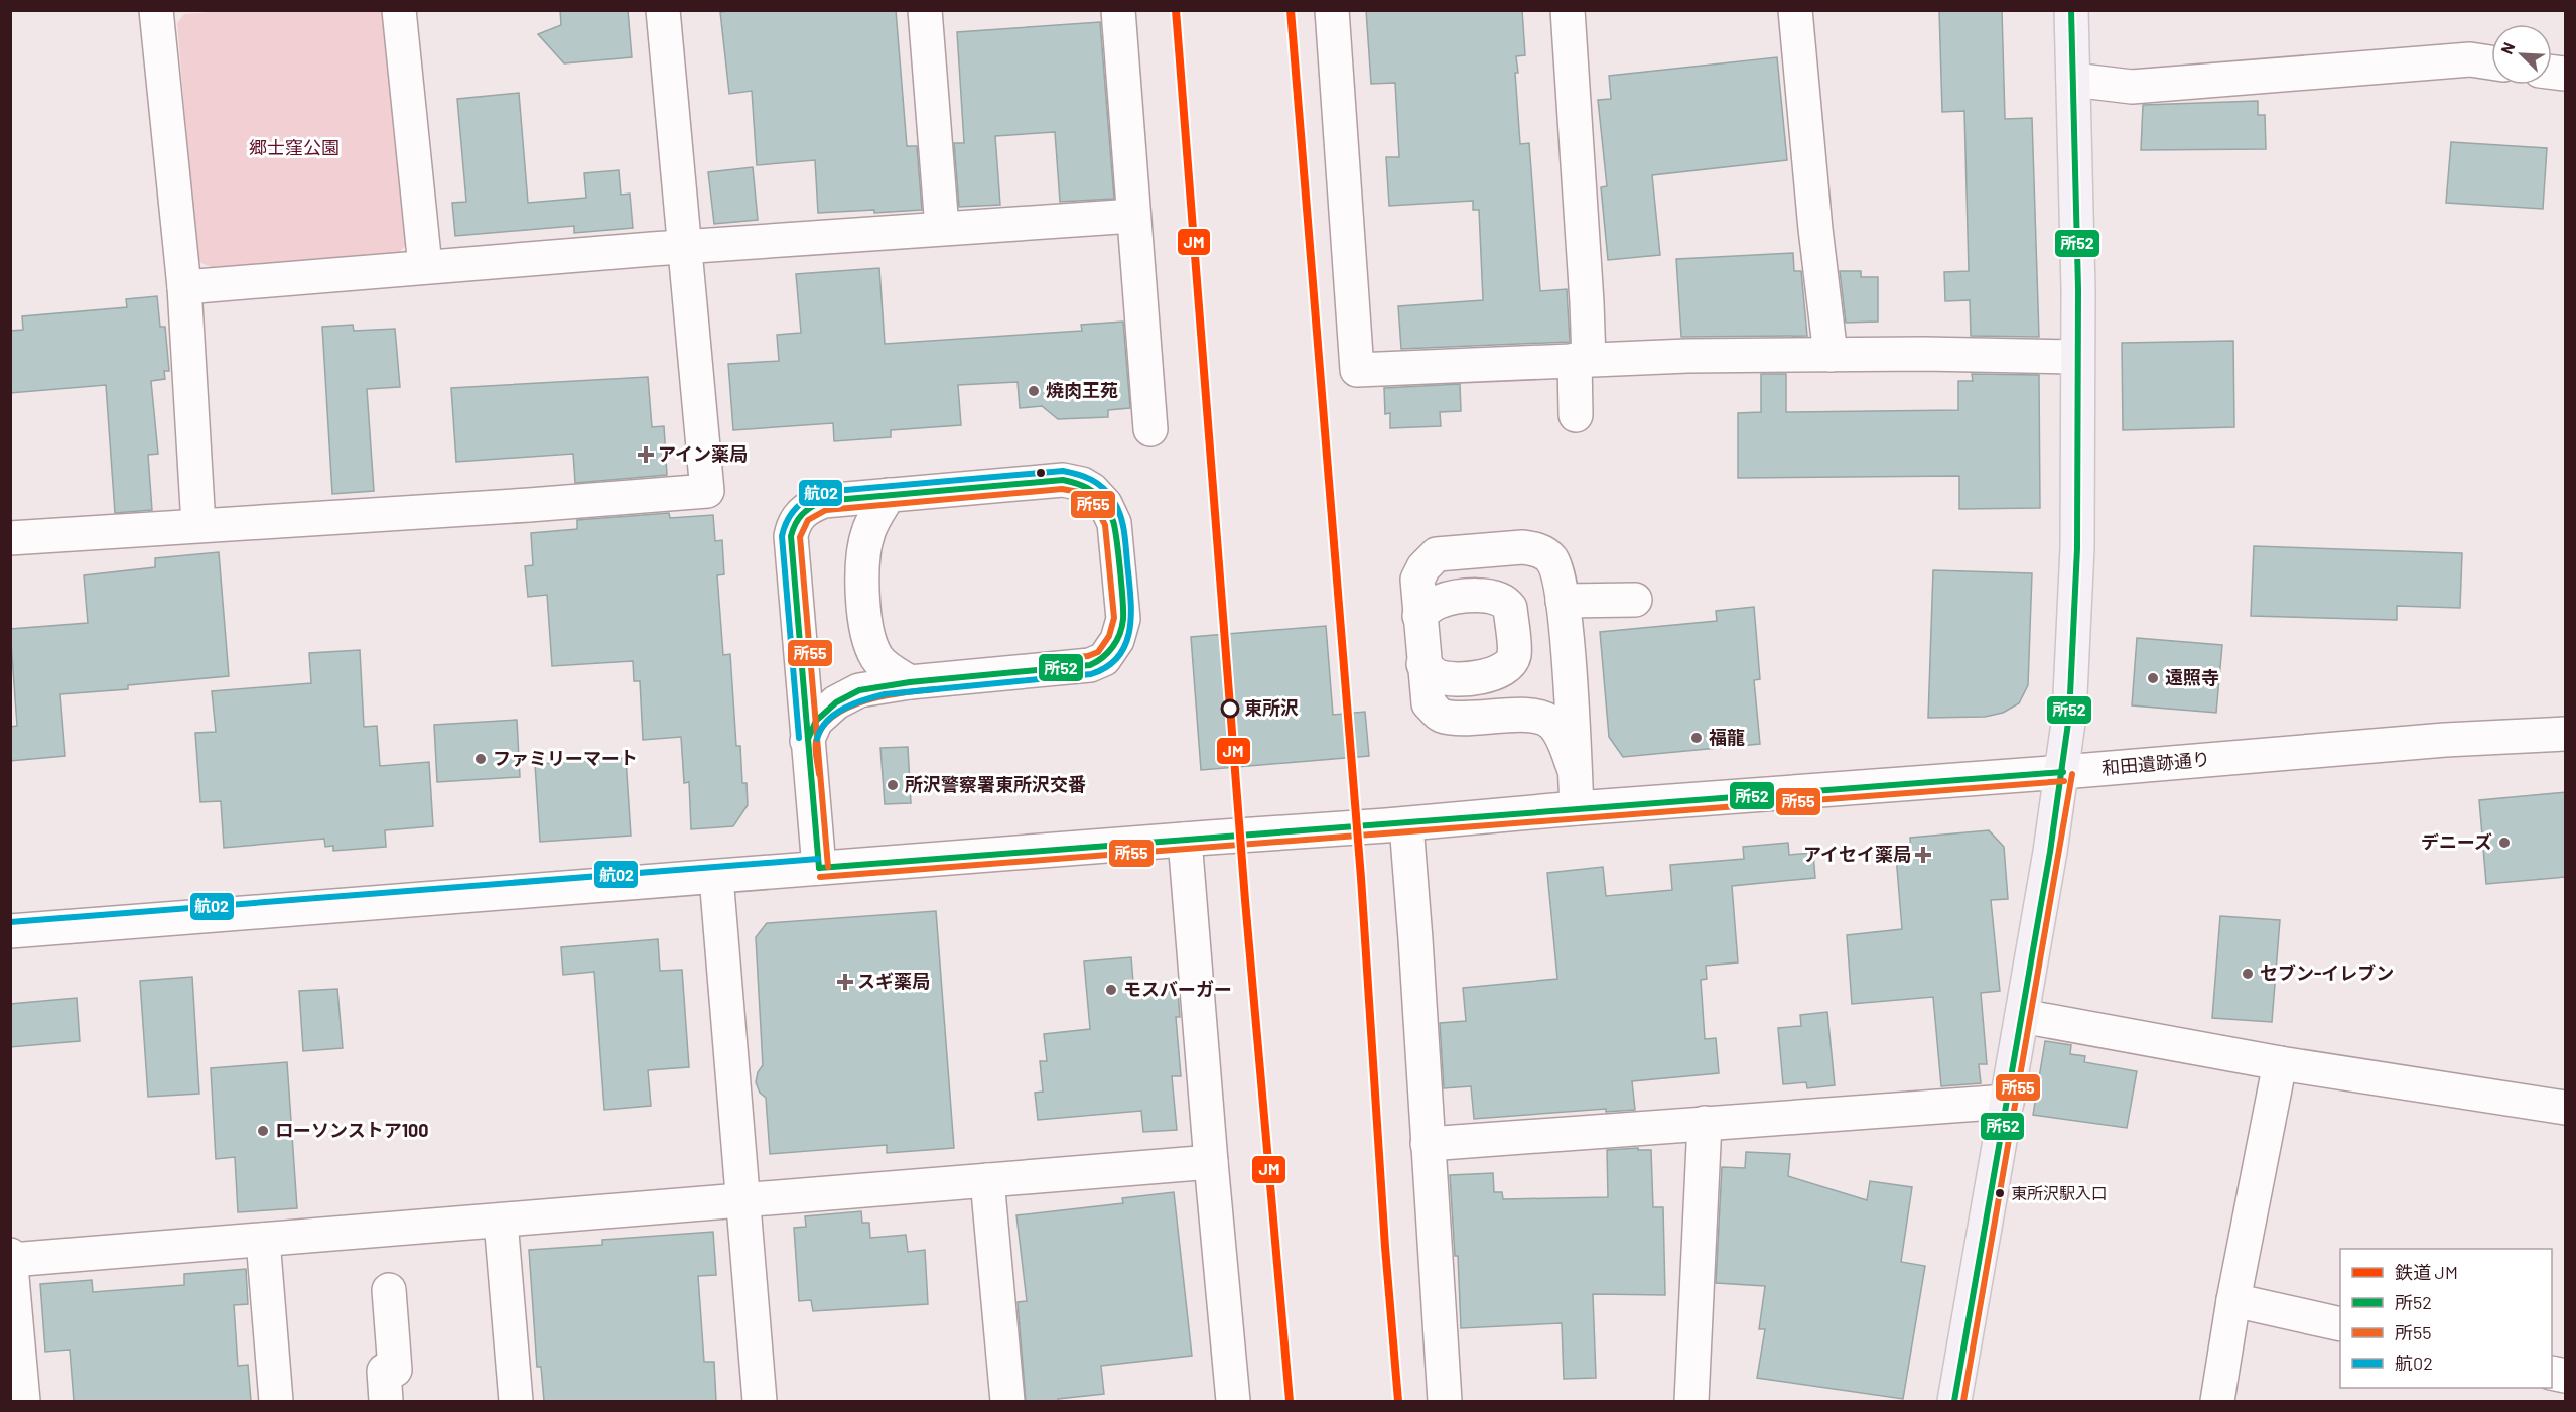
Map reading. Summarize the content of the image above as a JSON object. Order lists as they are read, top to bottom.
{
  "streets": {
    "street": ["和田遺跡通り"]
  },
  "parks": ["郷士窪公園"],
  "places": {
    "other": [
      "焼肉王苑",
      "遠照寺",
      "東所沢",
      "福龍",
      "ファミリーマート",
      "所沢警察署東所沢交番",
      "デニーズ",
      "セブン-イレブン",
      "モスバーガー",
      "ローソンストア100",
      "東所沢駅入口"
    ],
    "health": ["アイン薬局", "アイセイ薬局", "スギ薬局"]
  },
  "lines": [
    "rail line JM",
    "transit line 所52",
    "transit line 航02",
    "transit line 所55"
  ],
  "legend": [
    "鉄道 JM",
    "所52",
    "所55",
    "航02"
  ],
  "north": "top left"
}
